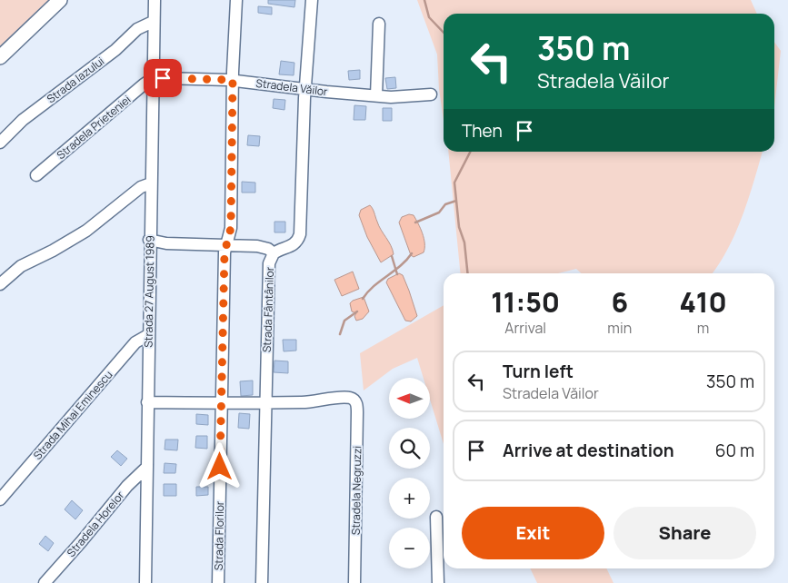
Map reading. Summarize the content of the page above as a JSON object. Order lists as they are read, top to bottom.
{
  "streets": {
    "street": [
      "Strada Iazului",
      "Stradela Văilor",
      "Stradela Prieteniei",
      "Strada 27 August 1989",
      "Strada Fântânilor",
      "Strada Mihai Eminescu",
      "Stradela Negruzzi",
      "Stradela Horelor",
      "Strada Florilor"
    ]
  },
  "crossings": [
    ["Strada Iazului", "Strada 27 August 1989"],
    ["Stradela Văilor", "Stradela Prieteniei"],
    ["Stradela Văilor", "Strada 27 August 1989"],
    ["Stradela Văilor", "Strada Fântânilor"],
    ["Stradela Văilor", "Strada Florilor"],
    ["Stradela Prieteniei", "Strada 27 August 1989"],
    ["Strada 27 August 1989", "Strada Mihai Eminescu"],
    ["Strada 27 August 1989", "Stradela Horelor"],
    ["Strada Fântânilor", "Stradela Negruzzi"]
  ],
  "north": "left",
  "page": {
    "turn": ["350 m", "Stradela Văilor"],
    "then": "Then",
    "eta": [
      "11:50",
      "Arrival",
      "6",
      "min",
      "410",
      "m"
    ],
    "list": [
      {
        "name": "Turn left",
        "note": "Stradela Văilor",
        "value": "350 m"
      },
      {
        "name": "Arrive at destination",
        "value": "60 m"
      }
    ],
    "map_buttons": ["+", "−"],
    "buttons": ["Exit", "Share"]
  }
}
